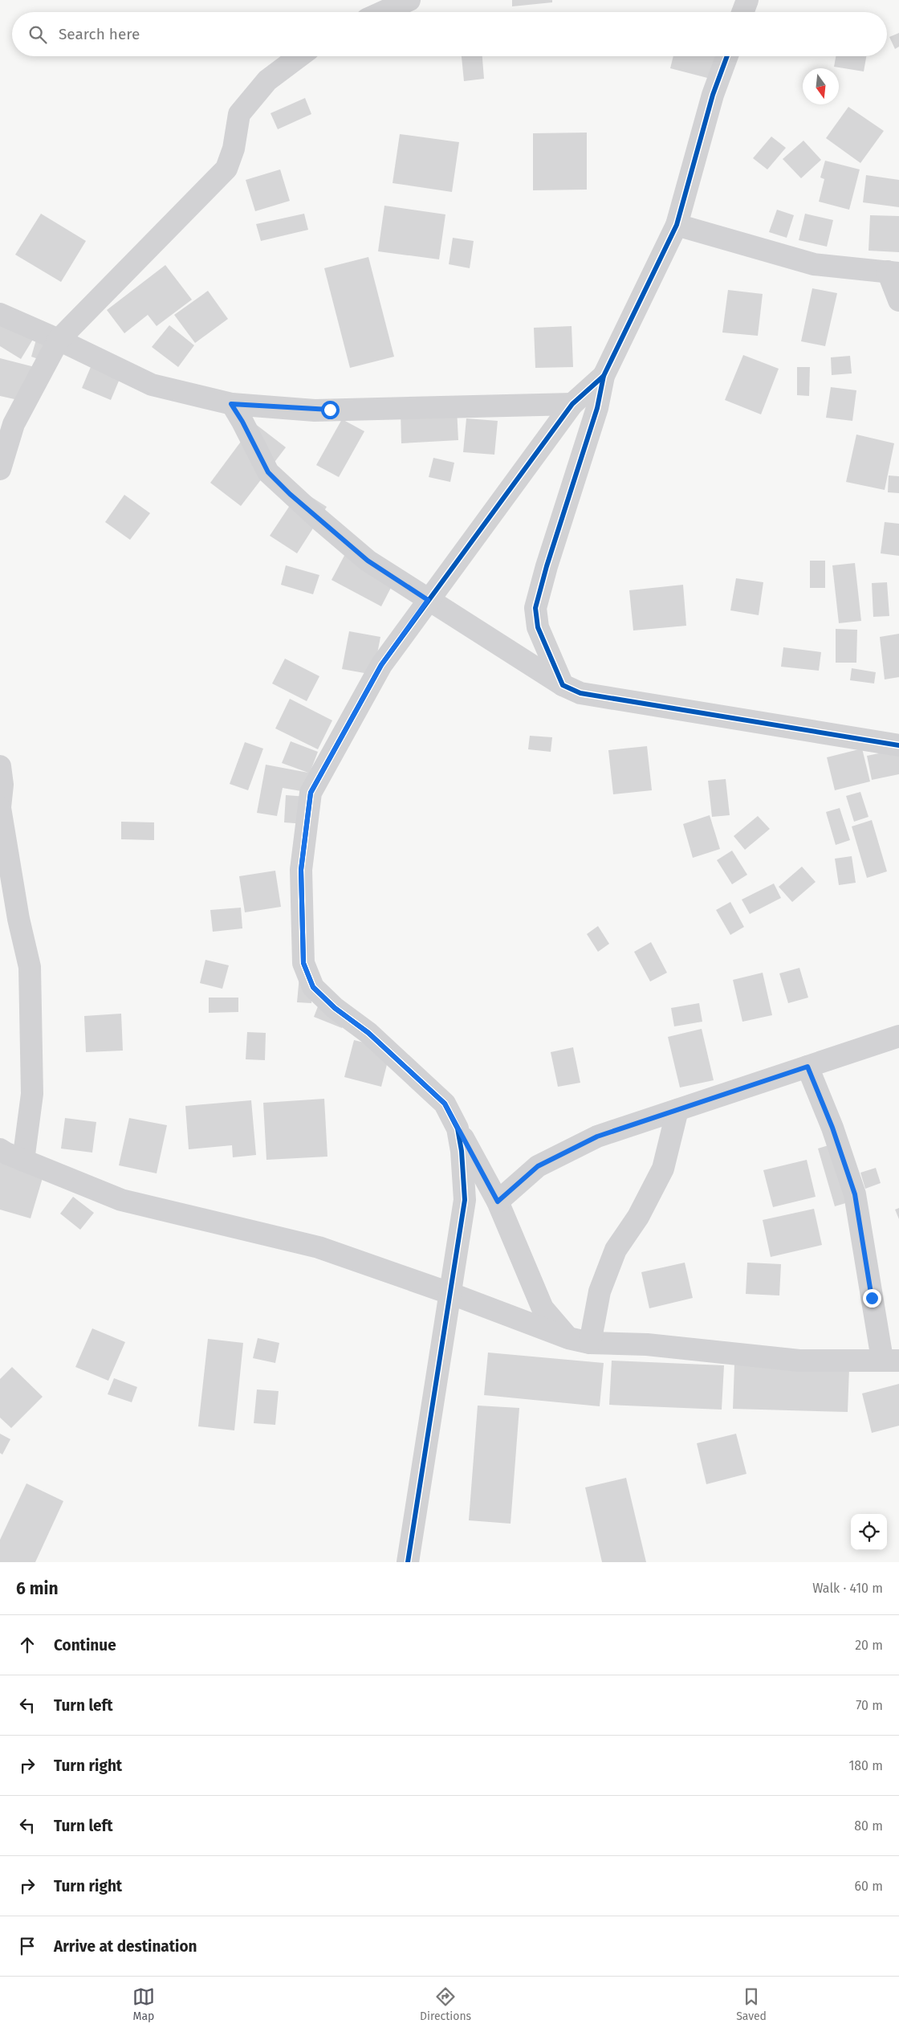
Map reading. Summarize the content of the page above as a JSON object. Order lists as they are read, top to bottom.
{
  "north": "bottom",
  "page": {
    "search": "Search here",
    "heading": ["6 min", "Walk · 410 m"],
    "list": [
      ["Continue", "20 m"],
      ["Turn left", "70 m"],
      ["Turn right", "180 m"],
      ["Turn left", "80 m"],
      ["Turn right", "60 m"],
      "Arrive at destination"
    ],
    "nav": ["Map", "Directions", "Saved"]
  }
}
